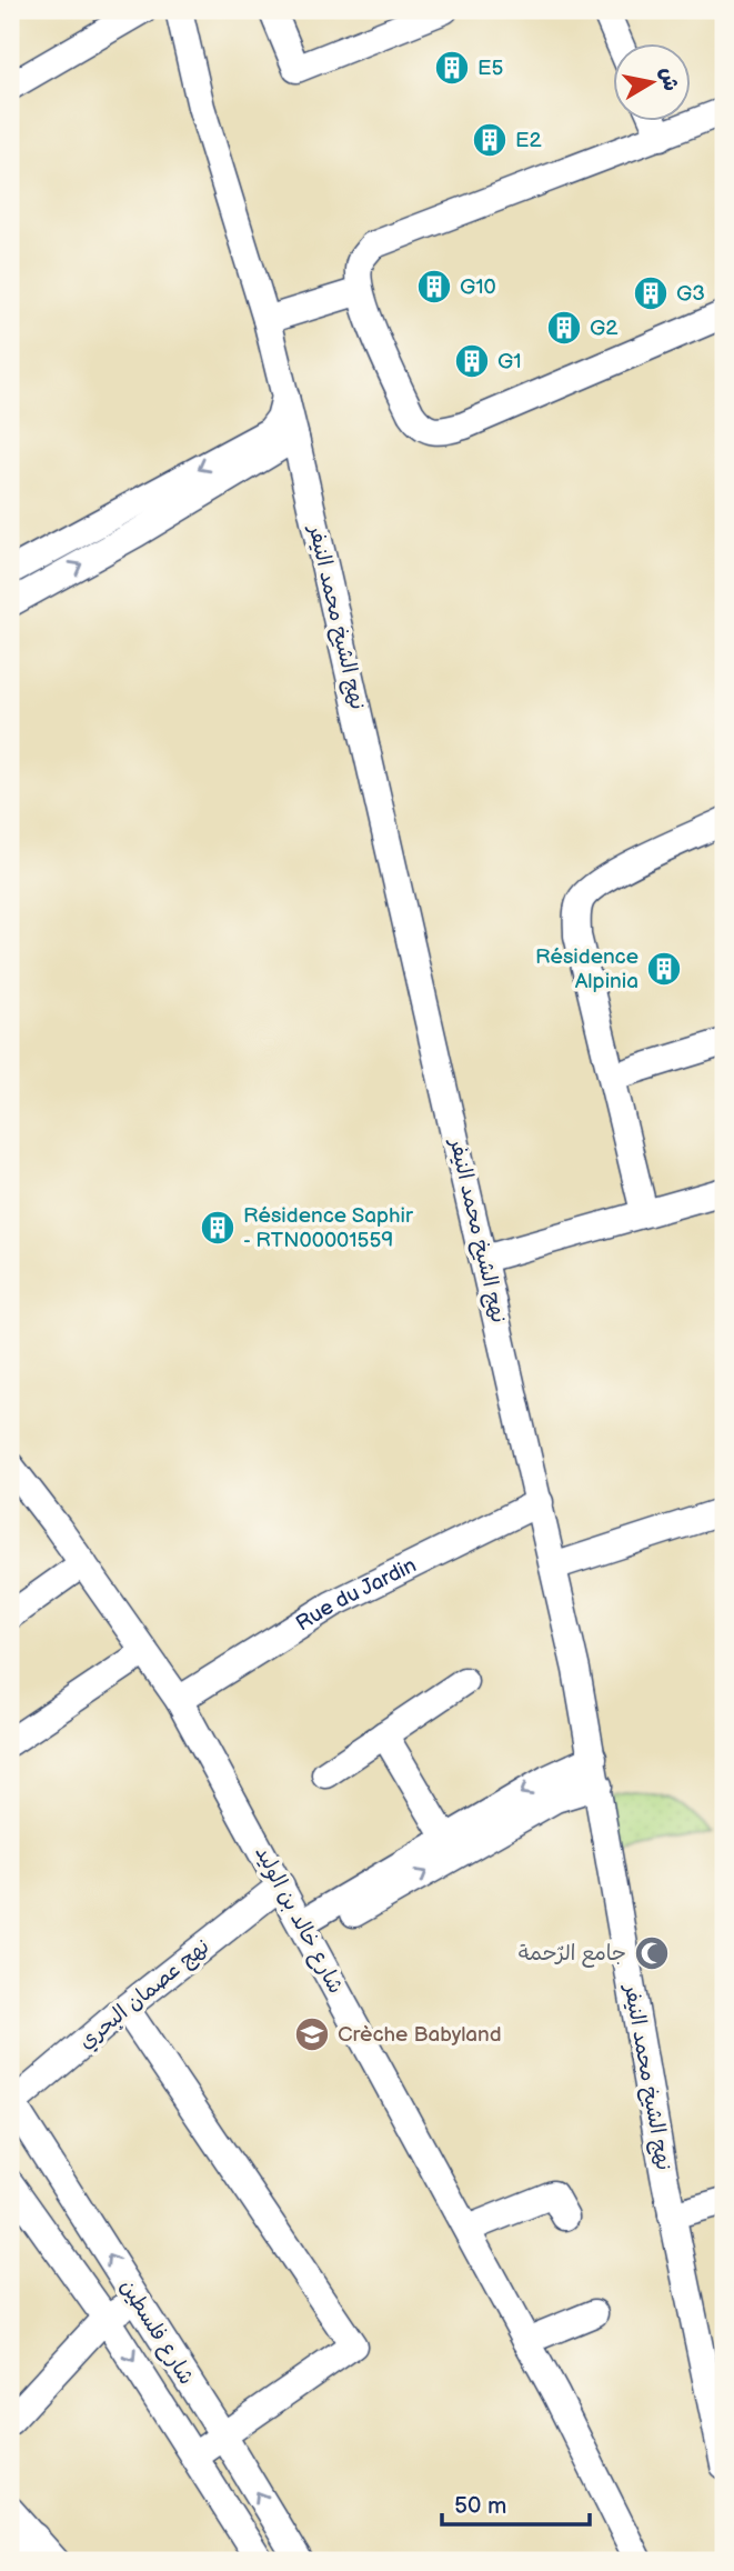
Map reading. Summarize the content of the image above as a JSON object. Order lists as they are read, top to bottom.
{
  "streets": {
    "street": [
      "نهج الشيخ محمد النيفر",
      "Rue du Jardin",
      "شارع خالد بن الوليد",
      "نهج عصمان البحري",
      "شارع فلسطين"
    ]
  },
  "crossings": [
    ["نهج الشيخ محمد النيفر", "Rue du Jardin"],
    ["Rue du Jardin", "شارع خالد بن الوليد"],
    ["شارع خالد بن الوليد", "نهج عصمان البحري"],
    ["نهج عصمان البحري", "شارع فلسطين"]
  ],
  "places": {
    "building": [
      "E5",
      "E2",
      "G10",
      "G3",
      "G2",
      "G1",
      "Résidence Alpinia",
      "Résidence Saphir - RTN00001559"
    ],
    "mosque": ["جامع الرٌحمة"],
    "school or university": ["Crèche Babyland"]
  },
  "scale_bar": "50 m",
  "north": "right"
}
